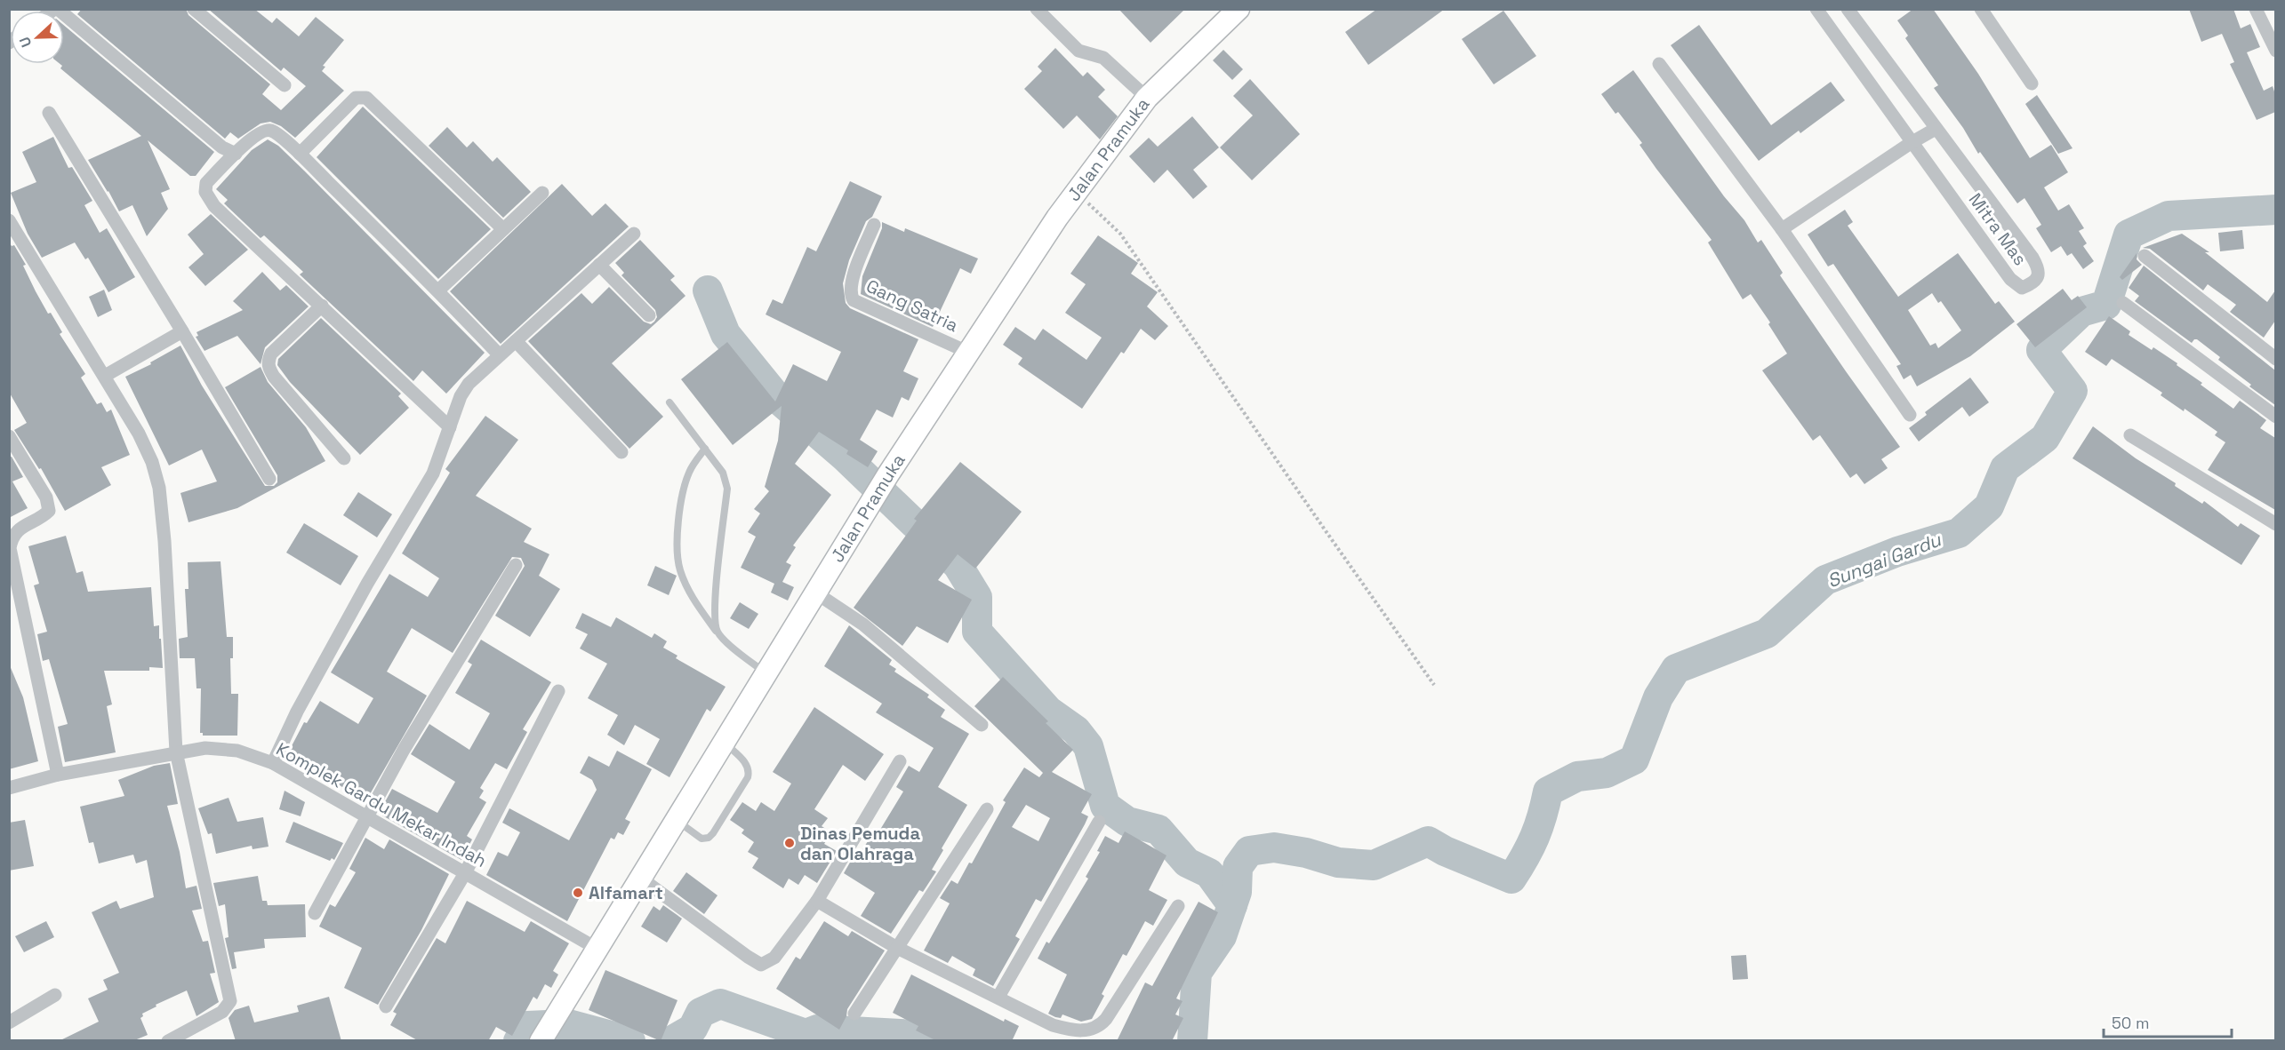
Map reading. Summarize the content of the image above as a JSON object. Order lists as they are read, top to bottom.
{
  "streets": {
    "main road": ["Jalan Pramuka"],
    "street": ["Mitra Mas", "Gang Satria", "Komplek Gardu Mekar Indah"]
  },
  "crossings": [
    ["Jalan Pramuka", "Gang Satria"],
    ["Jalan Pramuka", "Komplek Gardu Mekar Indah"]
  ],
  "water": ["Sungai Gardu"],
  "places": ["Dinas Pemuda dan Olahraga", "Alfamart"],
  "scale_bar": "50 m",
  "north": "left"
}
